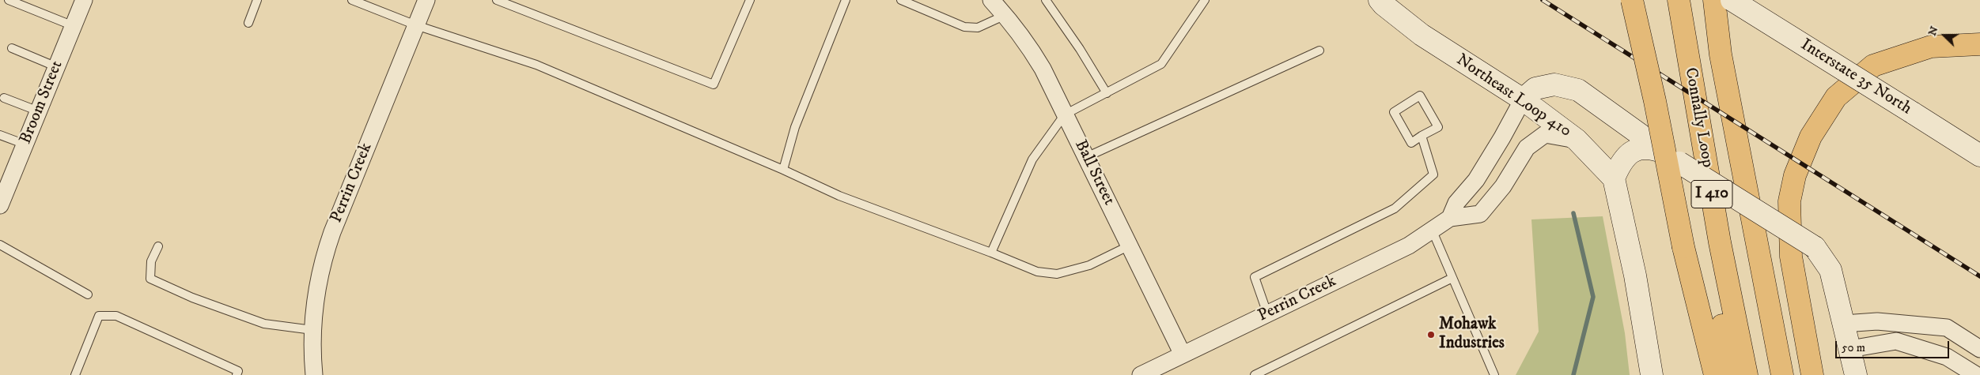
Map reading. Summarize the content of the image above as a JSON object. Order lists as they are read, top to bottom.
{
  "streets": {
    "highway": ["Connally Loop", "I 410"],
    "main road": ["Interstate 35 North", "Northeast Loop 410"],
    "street": ["Broom Street", "Ball Street", "Perrin Creek"]
  },
  "crossings": [
    ["Northeast Loop 410", "Perrin Creek"],
    ["Ball Street", "Perrin Creek"]
  ],
  "places": ["Mohawk Industries"],
  "scale_bar": "50 m",
  "north": "left"
}
